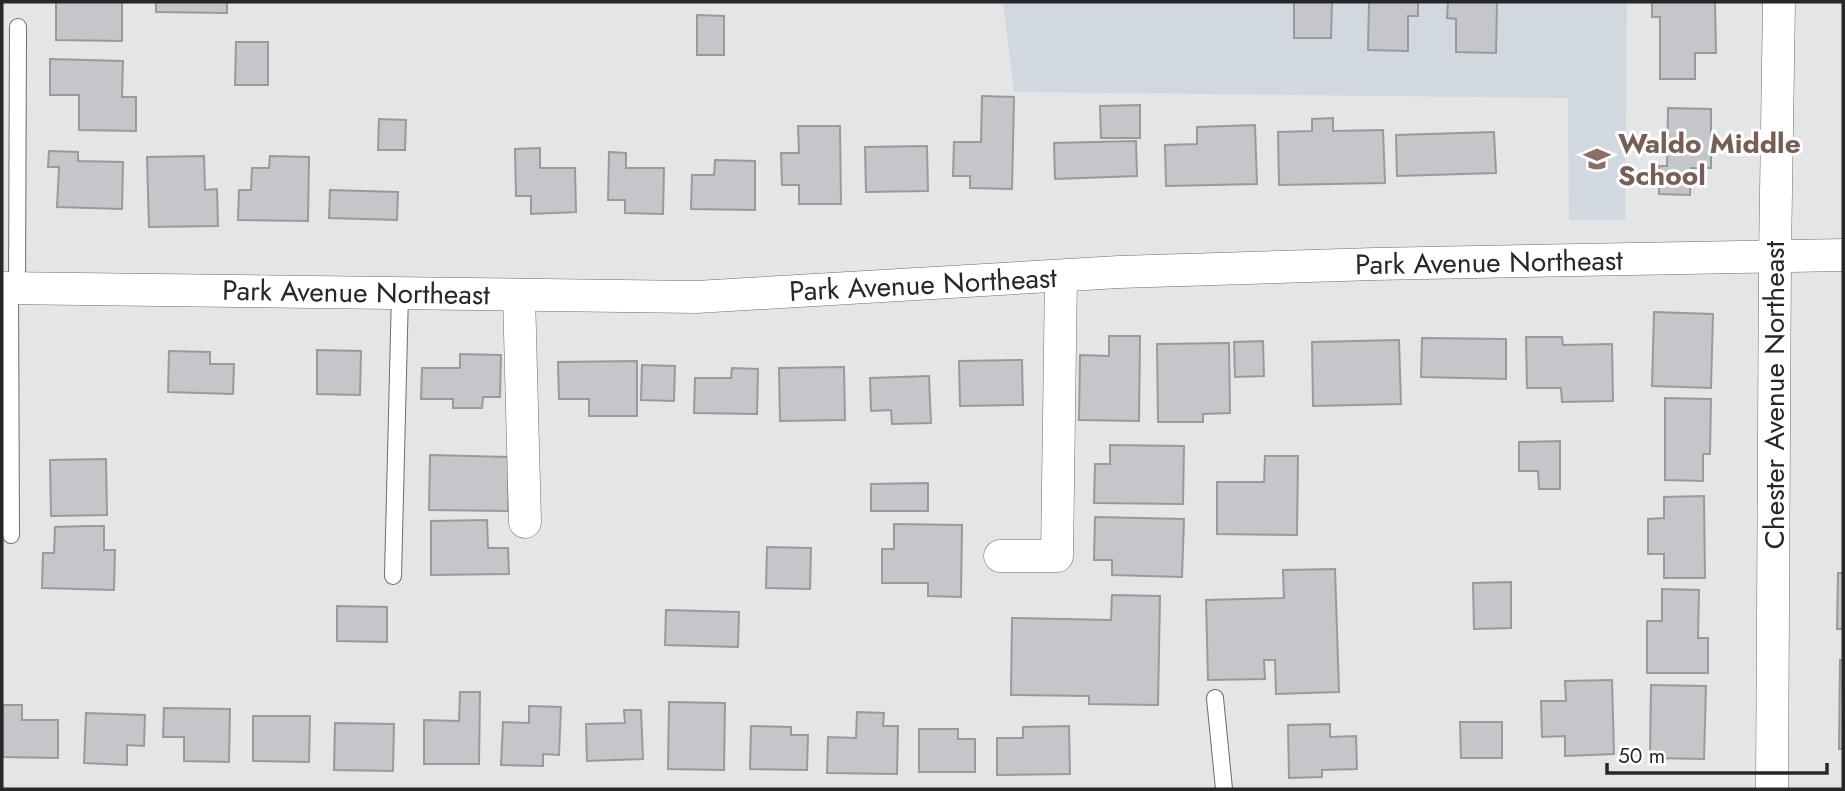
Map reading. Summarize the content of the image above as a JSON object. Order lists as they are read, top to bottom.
{
  "streets": {
    "street": ["Park Avenue Northeast", "Chester Avenue Northeast"]
  },
  "crossings": [
    ["Park Avenue Northeast", "Chester Avenue Northeast"]
  ],
  "places": {
    "school or university": ["Waldo Middle School"]
  },
  "scale_bar": "50 m"
}
